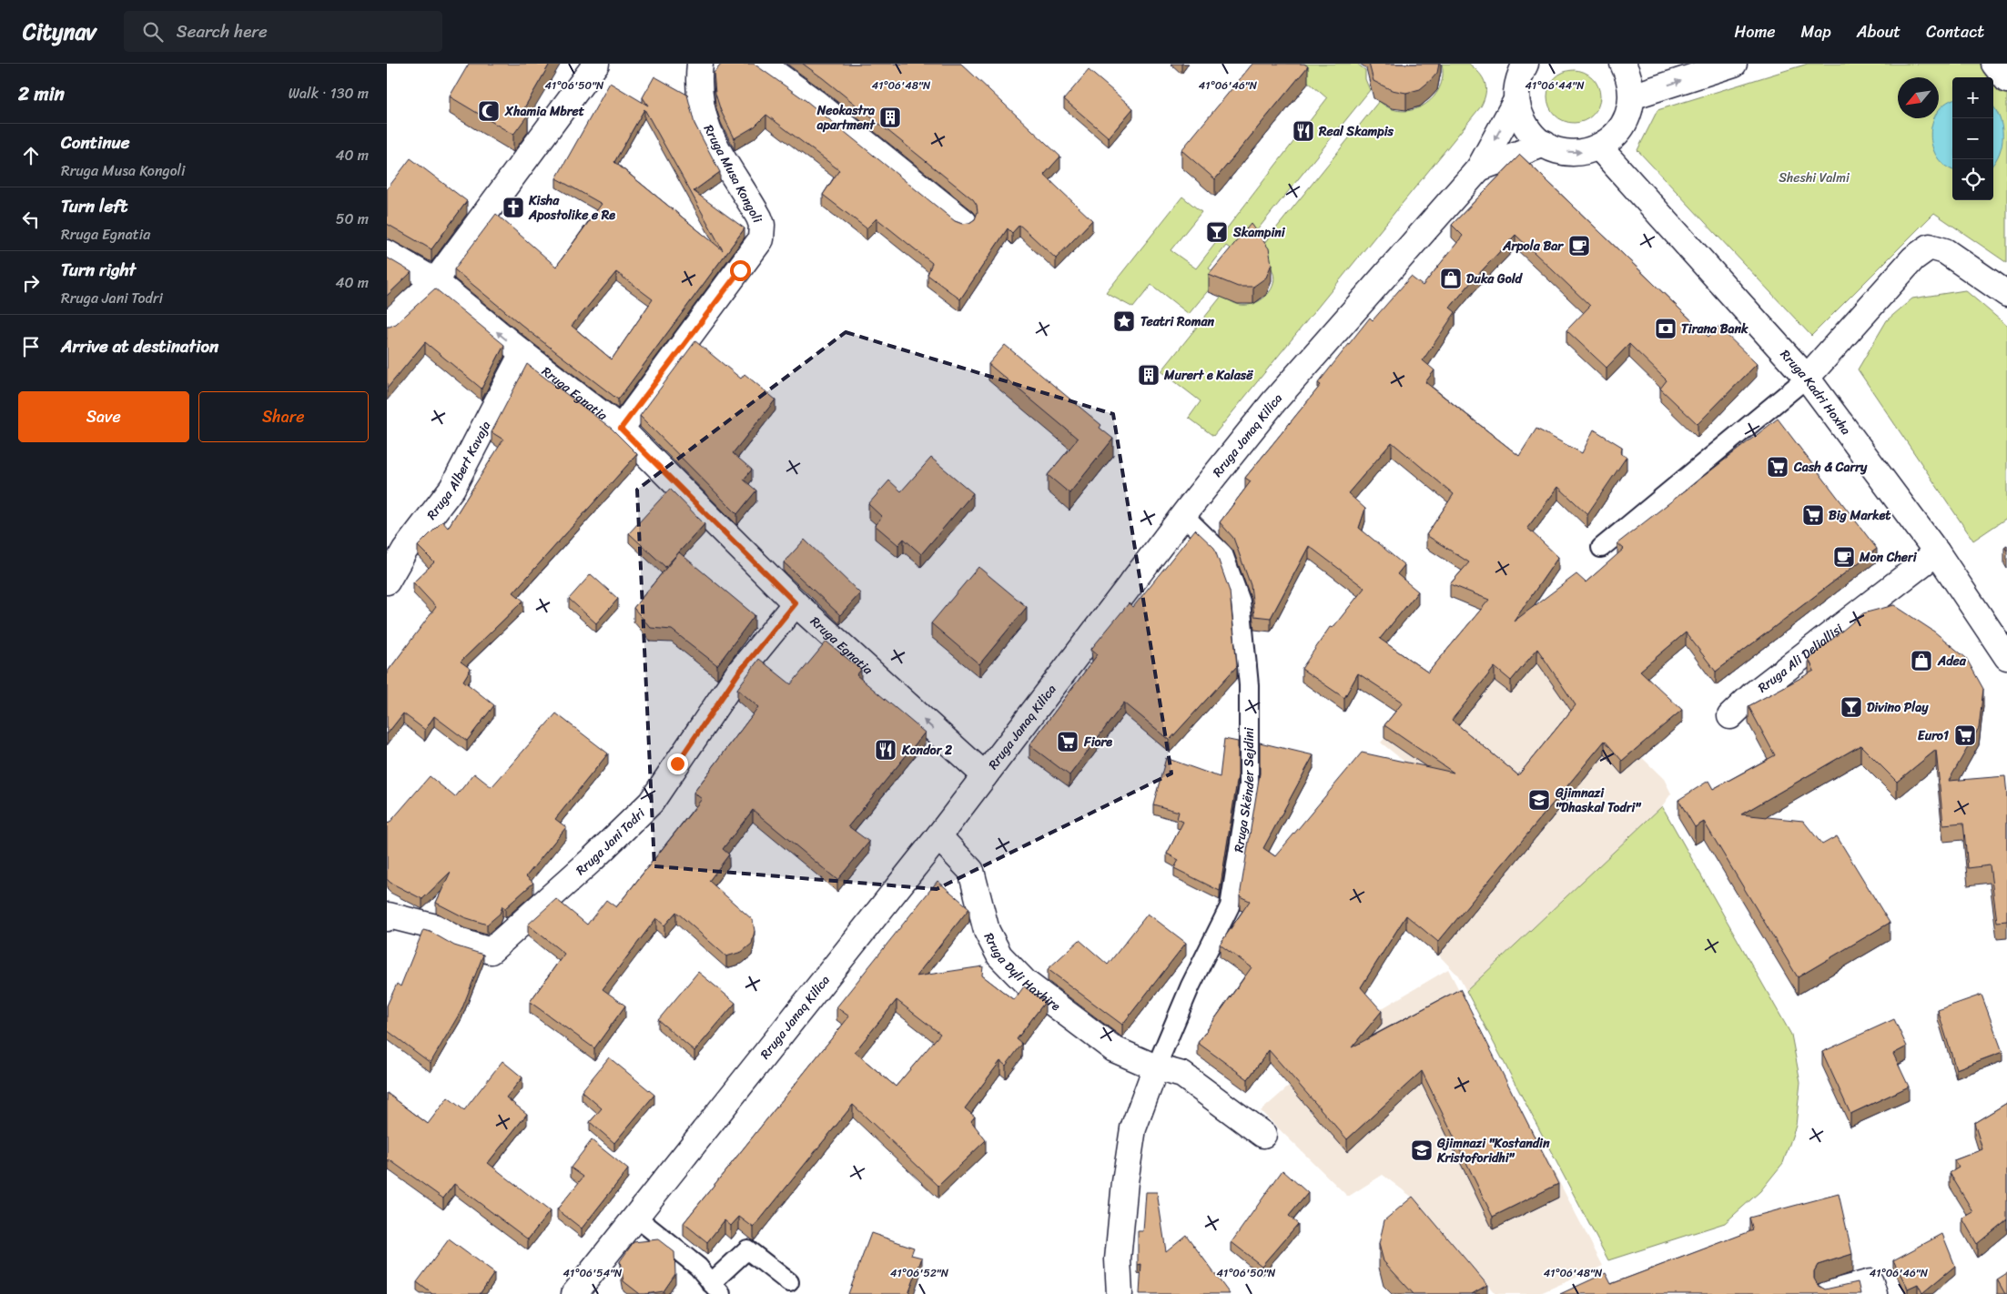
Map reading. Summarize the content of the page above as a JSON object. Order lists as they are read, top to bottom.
{
  "streets": {
    "street": [
      "Rruga Musa Kongoli",
      "Rruga Kadri Hoxha",
      "Rruga Egnatia",
      "Rruga Janaq Kilica",
      "Rruga Albert Kavaja",
      "Rruga Ali Deliallisi",
      "Rruga Jani Todri",
      "Rruga Dyli Haxhire"
    ],
    "lane": ["Rruga Skënder Sejdini"]
  },
  "crossings": [
    ["Rruga Musa Kongoli", "Rruga Egnatia"],
    ["Rruga Kadri Hoxha", "Rruga Ali Deliallisi"],
    ["Rruga Egnatia", "Rruga Janaq Kilica"],
    ["Rruga Egnatia", "Rruga Albert Kavaja"],
    ["Rruga Egnatia", "Rruga Jani Todri"],
    ["Rruga Janaq Kilica", "Rruga Skënder Sejdini"],
    ["Rruga Janaq Kilica", "Rruga Dyli Haxhire"],
    ["Rruga Skënder Sejdini", "Rruga Dyli Haxhire"]
  ],
  "one_way": ["Rruga Egnatia"],
  "parks": ["Sheshi Valmi"],
  "places": {
    "mosque": ["Xhamia Mbret"],
    "building": ["Neokastra apartment", "Murert e Kalasë"],
    "restaurant": ["Real Skampis", "Kondor 2"],
    "church": ["Kisha Apostolike e Re"],
    "bar": ["Skampini", "Divino Play"],
    "cafe": ["Arpola Bar", "Mon Cheri"],
    "shop": ["Duka Gold", "Adea"],
    "place": ["Teatri Roman"],
    "bank": ["Tirana Bank"],
    "supermarket": [
      "Cash & Carry",
      "Big Market",
      "Euro1",
      "Fiore"
    ],
    "school or university": ["Gjimnazi \"Dhaskal Todri\"", "Gjimnazi \"Kostandin Kristoforidhi\""]
  },
  "north": "bottom left",
  "page": {
    "header": "Citynav",
    "search": "Search here",
    "nav": [
      "Home",
      "Map",
      "About",
      "Contact"
    ],
    "heading": ["2 min", "Walk · 130 m"],
    "map_buttons": ["+", "−"],
    "list": [
      ["Continue", "Rruga Musa Kongoli", "40 m"],
      ["Turn left", "Rruga Egnatia", "50 m"],
      ["Turn right", "Rruga Jani Todri", "40 m"],
      "Arrive at destination"
    ],
    "buttons": ["Save", "Share"]
  },
  "coordinates": [
    "41°06'50\"N",
    "41°06'48\"N",
    "41°06'46\"N",
    "41°06'44\"N",
    "41°06'54\"N",
    "41°06'52\"N"
  ]
}
